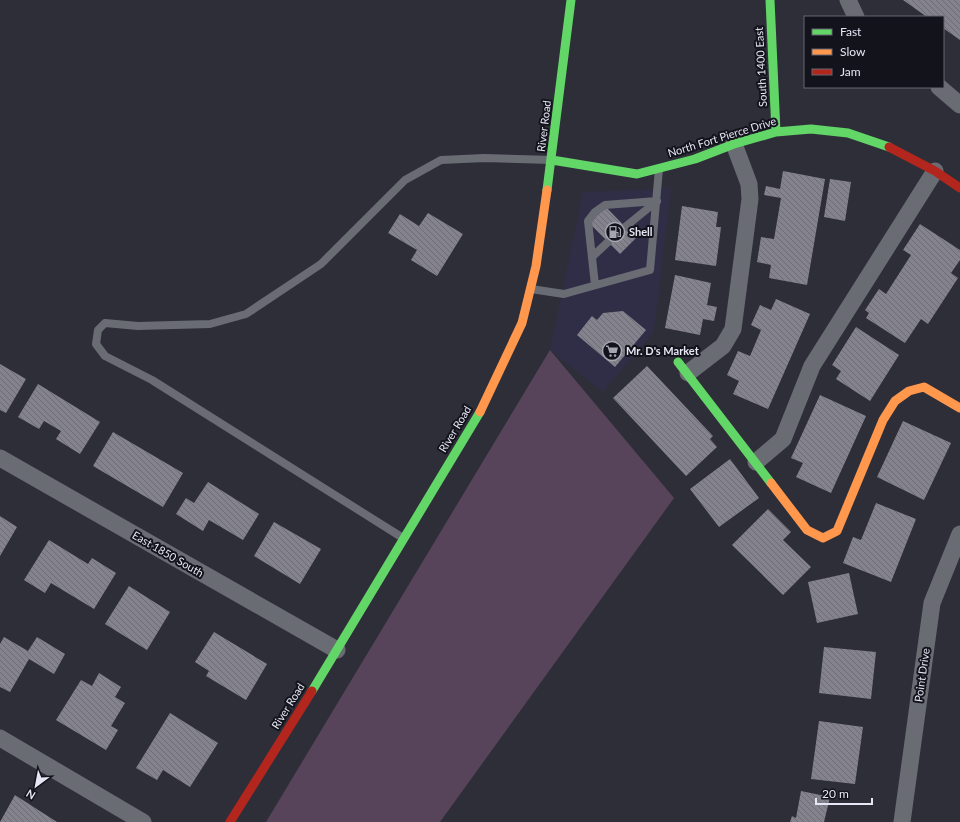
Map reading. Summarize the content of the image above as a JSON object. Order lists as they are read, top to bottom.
{
  "streets": {
    "street": [
      "South 1400 East",
      "River Road",
      "North Fort Pierce Drive",
      "East 1850 South",
      "Point Drive"
    ]
  },
  "crossings": [
    ["South 1400 East", "North Fort Pierce Drive"],
    ["River Road", "North Fort Pierce Drive"],
    ["River Road", "East 1850 South"]
  ],
  "places": {
    "fuel station": ["Shell"],
    "supermarket": ["Mr. D's Market"]
  },
  "legend": ["Fast", "Slow", "Jam"],
  "scale_bar": "20 m",
  "north": "bottom left"
}
